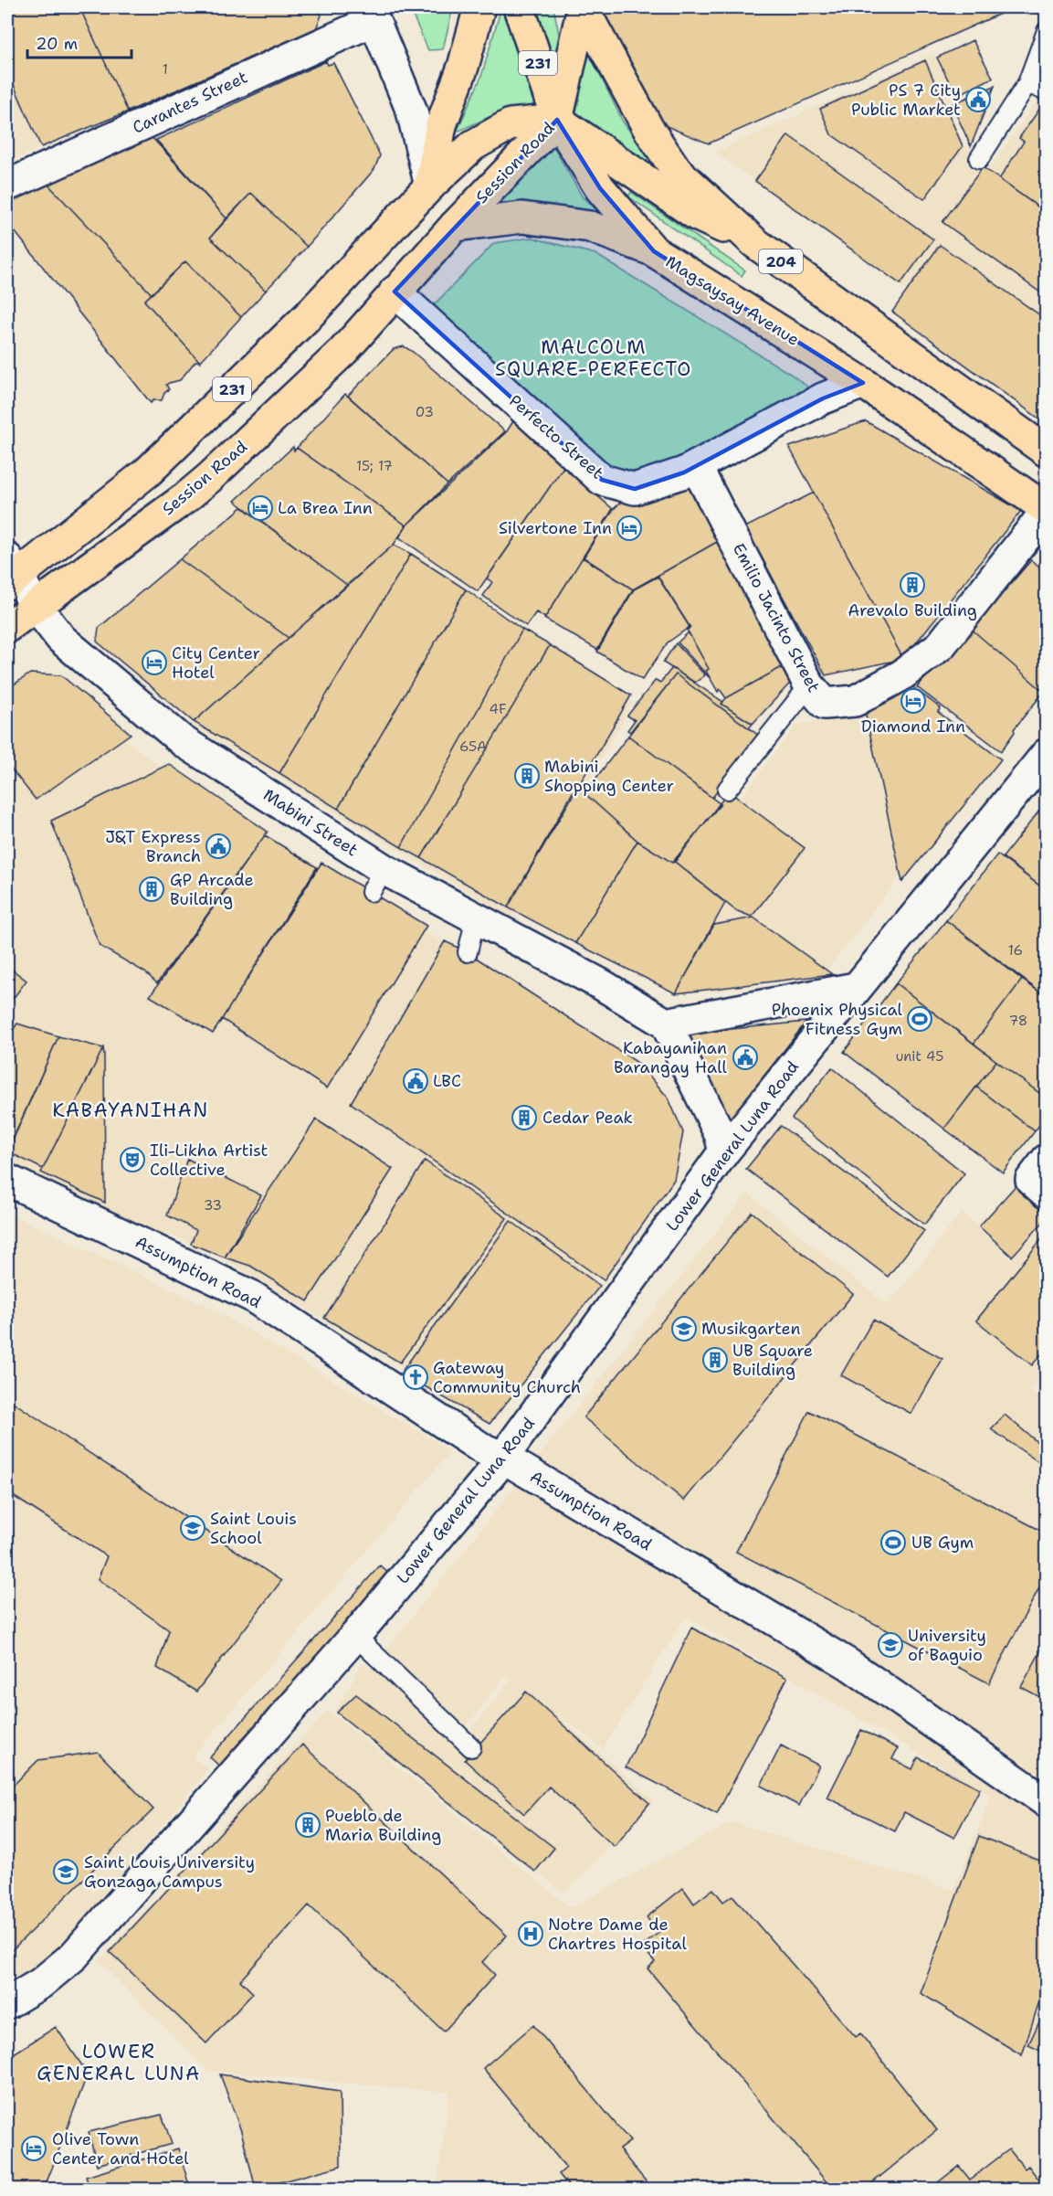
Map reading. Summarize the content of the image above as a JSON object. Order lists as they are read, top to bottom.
{
  "streets": {
    "main road": [
      "231",
      "Session Road",
      "204",
      "Magsaysay Avenue"
    ],
    "street": [
      "Carantes Street",
      "Perfecto Street",
      "Emilio Jacinto Street",
      "Mabini Street",
      "Lower General Luna Road",
      "Assumption Road"
    ]
  },
  "crossings": [
    ["Session Road", "Magsaysay Avenue"],
    ["Session Road", "Perfecto Street"],
    ["Session Road", "Mabini Street"],
    ["Magsaysay Avenue", "Perfecto Street"],
    ["Magsaysay Avenue", "Emilio Jacinto Street"],
    ["Perfecto Street", "Emilio Jacinto Street"],
    ["Lower General Luna Road", "Assumption Road"]
  ],
  "districts": ["MALCOLM SQUARE-PERFECTO", "KABAYANIHAN", "LOWER GENERAL LUNA"],
  "places": {
    "public building": [
      "PS 7 City Public Market",
      "J&T Express Branch",
      "Kabayanihan Barangay Hall",
      "LBC"
    ],
    "hotel": [
      "La Brea Inn",
      "Silvertone Inn",
      "City Center Hotel",
      "Diamond Inn",
      "Olive Town Center and Hotel"
    ],
    "building": [
      "Arevalo Building",
      "Mabini Shopping Center",
      "GP Arcade Building",
      "Cedar Peak",
      "UB Square Building",
      "Pueblo de Maria Building"
    ],
    "sports": ["Phoenix Physical Fitness Gym", "UB Gym"],
    "theatre": ["Ili-Likha Artist Collective"],
    "school or university": [
      "Musikgarten",
      "Saint Louis School",
      "University of Baguio",
      "Saint Louis University Gonzaga Campus"
    ],
    "church": ["Gateway Community Church"],
    "hospital": ["Notre Dame de Chartres Hospital"]
  },
  "house_numbers": [
    "1",
    "03",
    "15; 17",
    "4F",
    "65A",
    "16",
    "78",
    "unit 45",
    "33"
  ],
  "scale_bar": "20 m"
}
